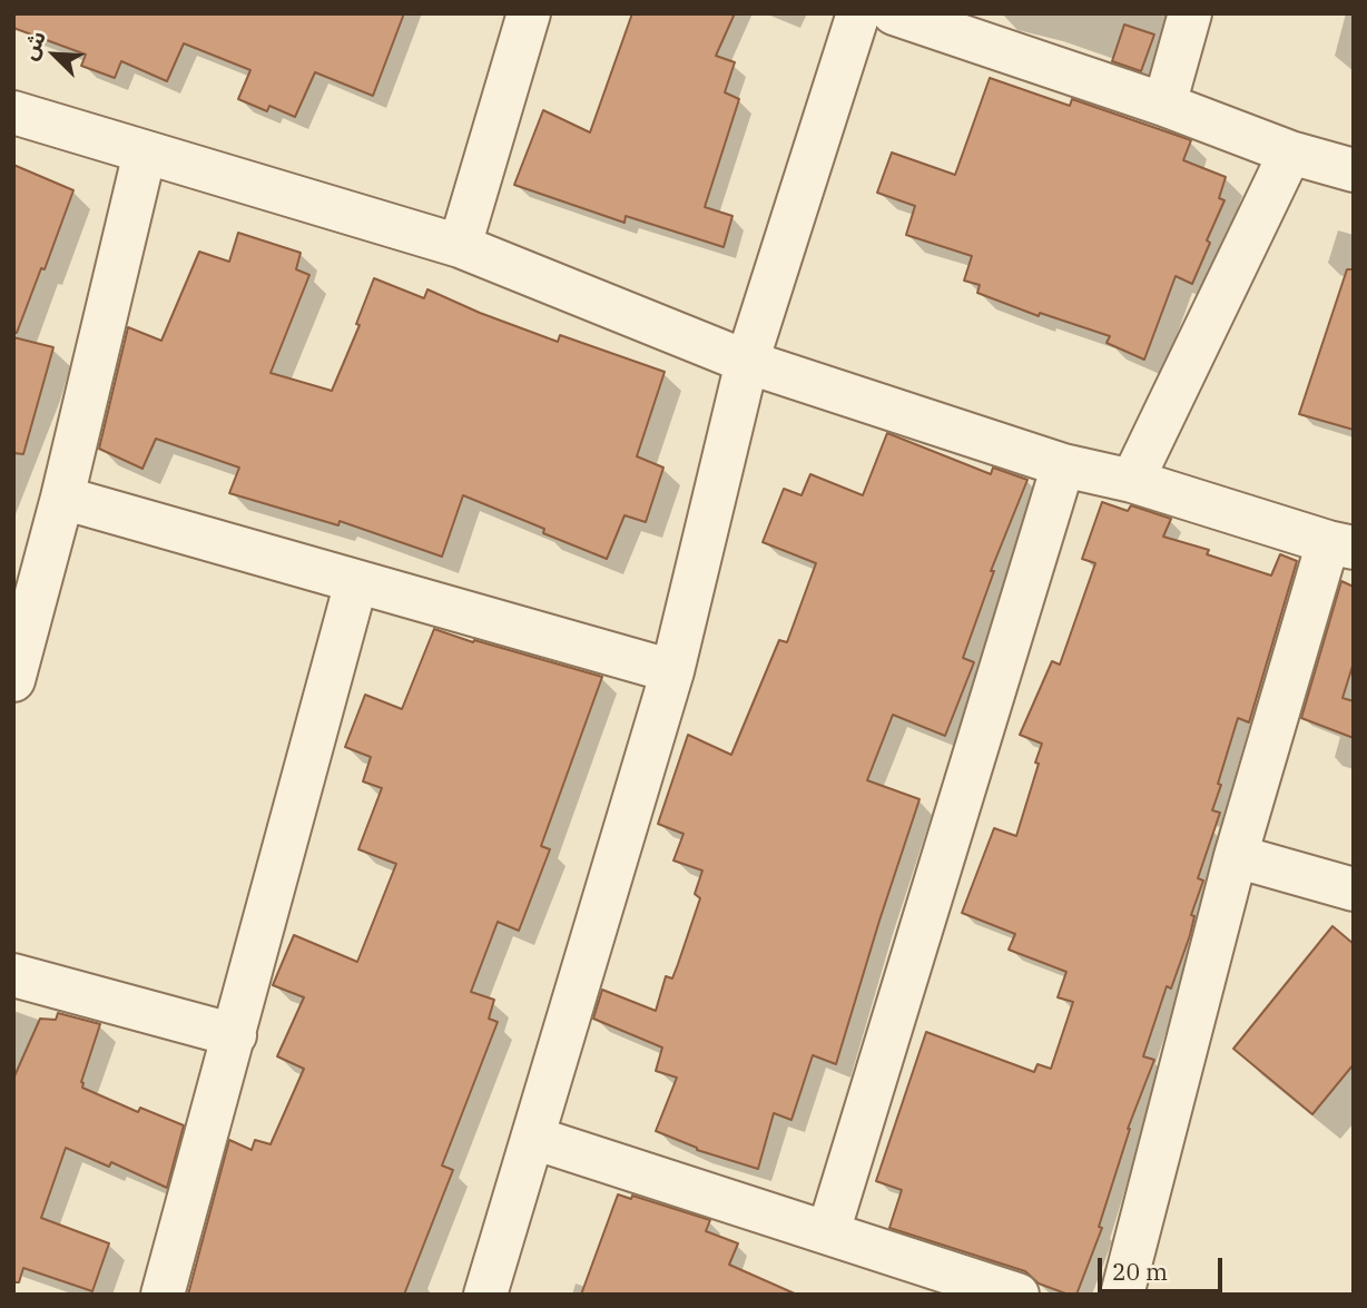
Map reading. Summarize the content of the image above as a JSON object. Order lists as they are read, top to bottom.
{
  "scale_bar": "20 m",
  "north": "top left"
}
